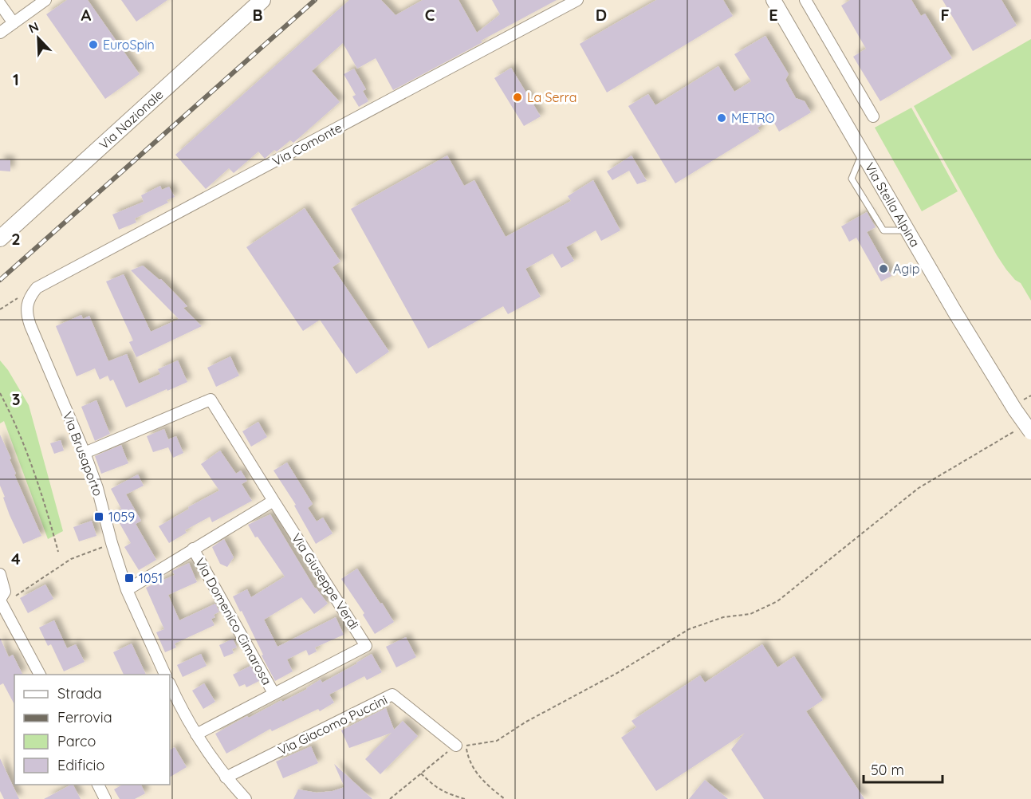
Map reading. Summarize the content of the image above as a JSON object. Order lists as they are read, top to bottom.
{
  "streets": {
    "main road": ["Via Nazionale"],
    "street": [
      "Via Comonte",
      "Via Stella Alpina",
      "Via Brusaporto",
      "Via Giuseppe Verdi",
      "Via Domenico Cimarosa",
      "Via Giacomo Puccini"
    ]
  },
  "crossings": [
    ["Via Comonte", "Via Brusaporto"],
    ["Via Giuseppe Verdi", "Via Domenico Cimarosa"]
  ],
  "places": {
    "other": [
      "EuroSpin",
      "La Serra",
      "METRO",
      "Agip"
    ],
    "transit": ["1059", "1051"]
  },
  "legend": [
    "Strada",
    "Ferrovia",
    "Parco",
    "Edificio"
  ],
  "scale_bar": "50 m",
  "north": "top left",
  "grid": {
    "columns": [
      "A",
      "B",
      "C",
      "D",
      "E",
      "F"
    ],
    "rows": [
      "1",
      "2",
      "3",
      "4"
    ]
  }
}
